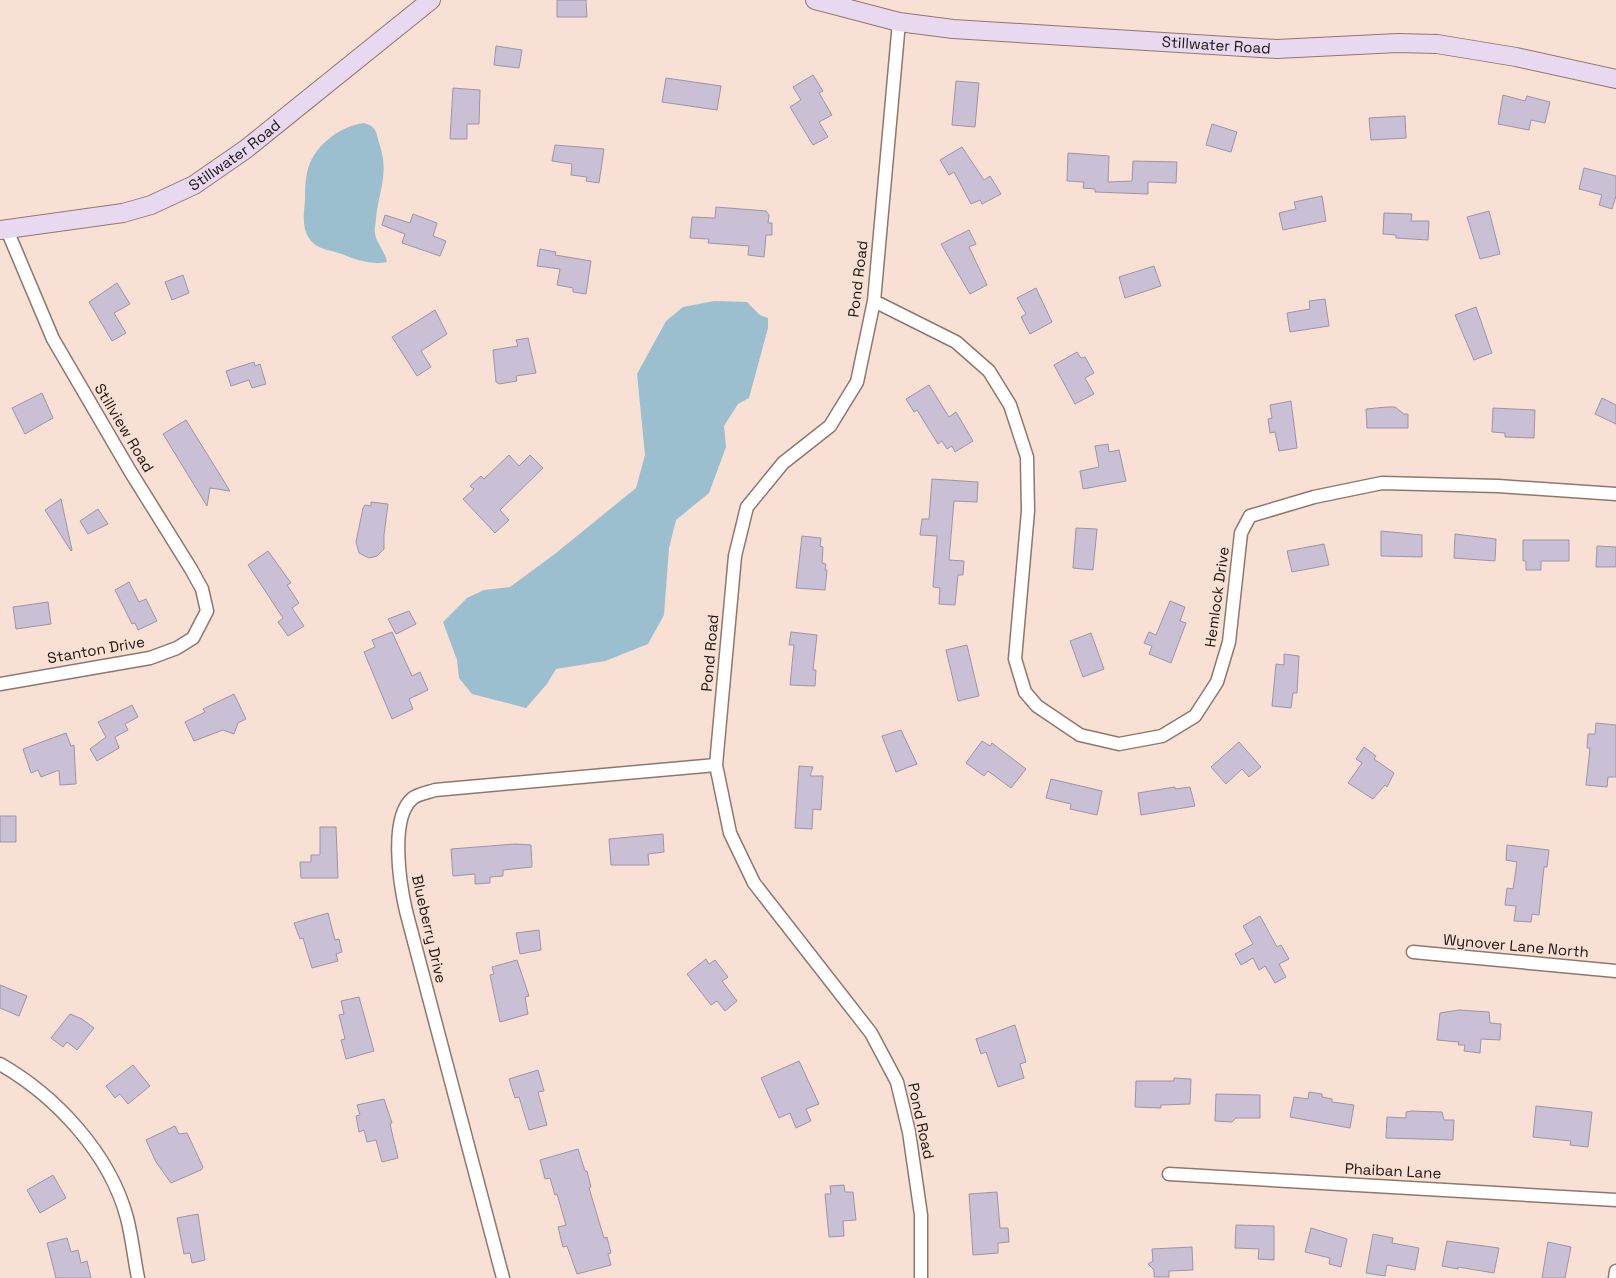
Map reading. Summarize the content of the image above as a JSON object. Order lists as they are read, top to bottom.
{
  "streets": {
    "main road": ["Stillwater Road"],
    "street": [
      "Pond Road",
      "Stillview Road",
      "Hemlock Drive",
      "Stanton Drive",
      "Blueberry Drive",
      "Wynover Lane North",
      "Phaiban Lane"
    ]
  },
  "crossings": [
    ["Stillwater Road", "Pond Road"],
    ["Stillwater Road", "Stillview Road"],
    ["Pond Road", "Hemlock Drive"],
    ["Pond Road", "Blueberry Drive"],
    ["Stillview Road", "Stanton Drive"]
  ]
}
